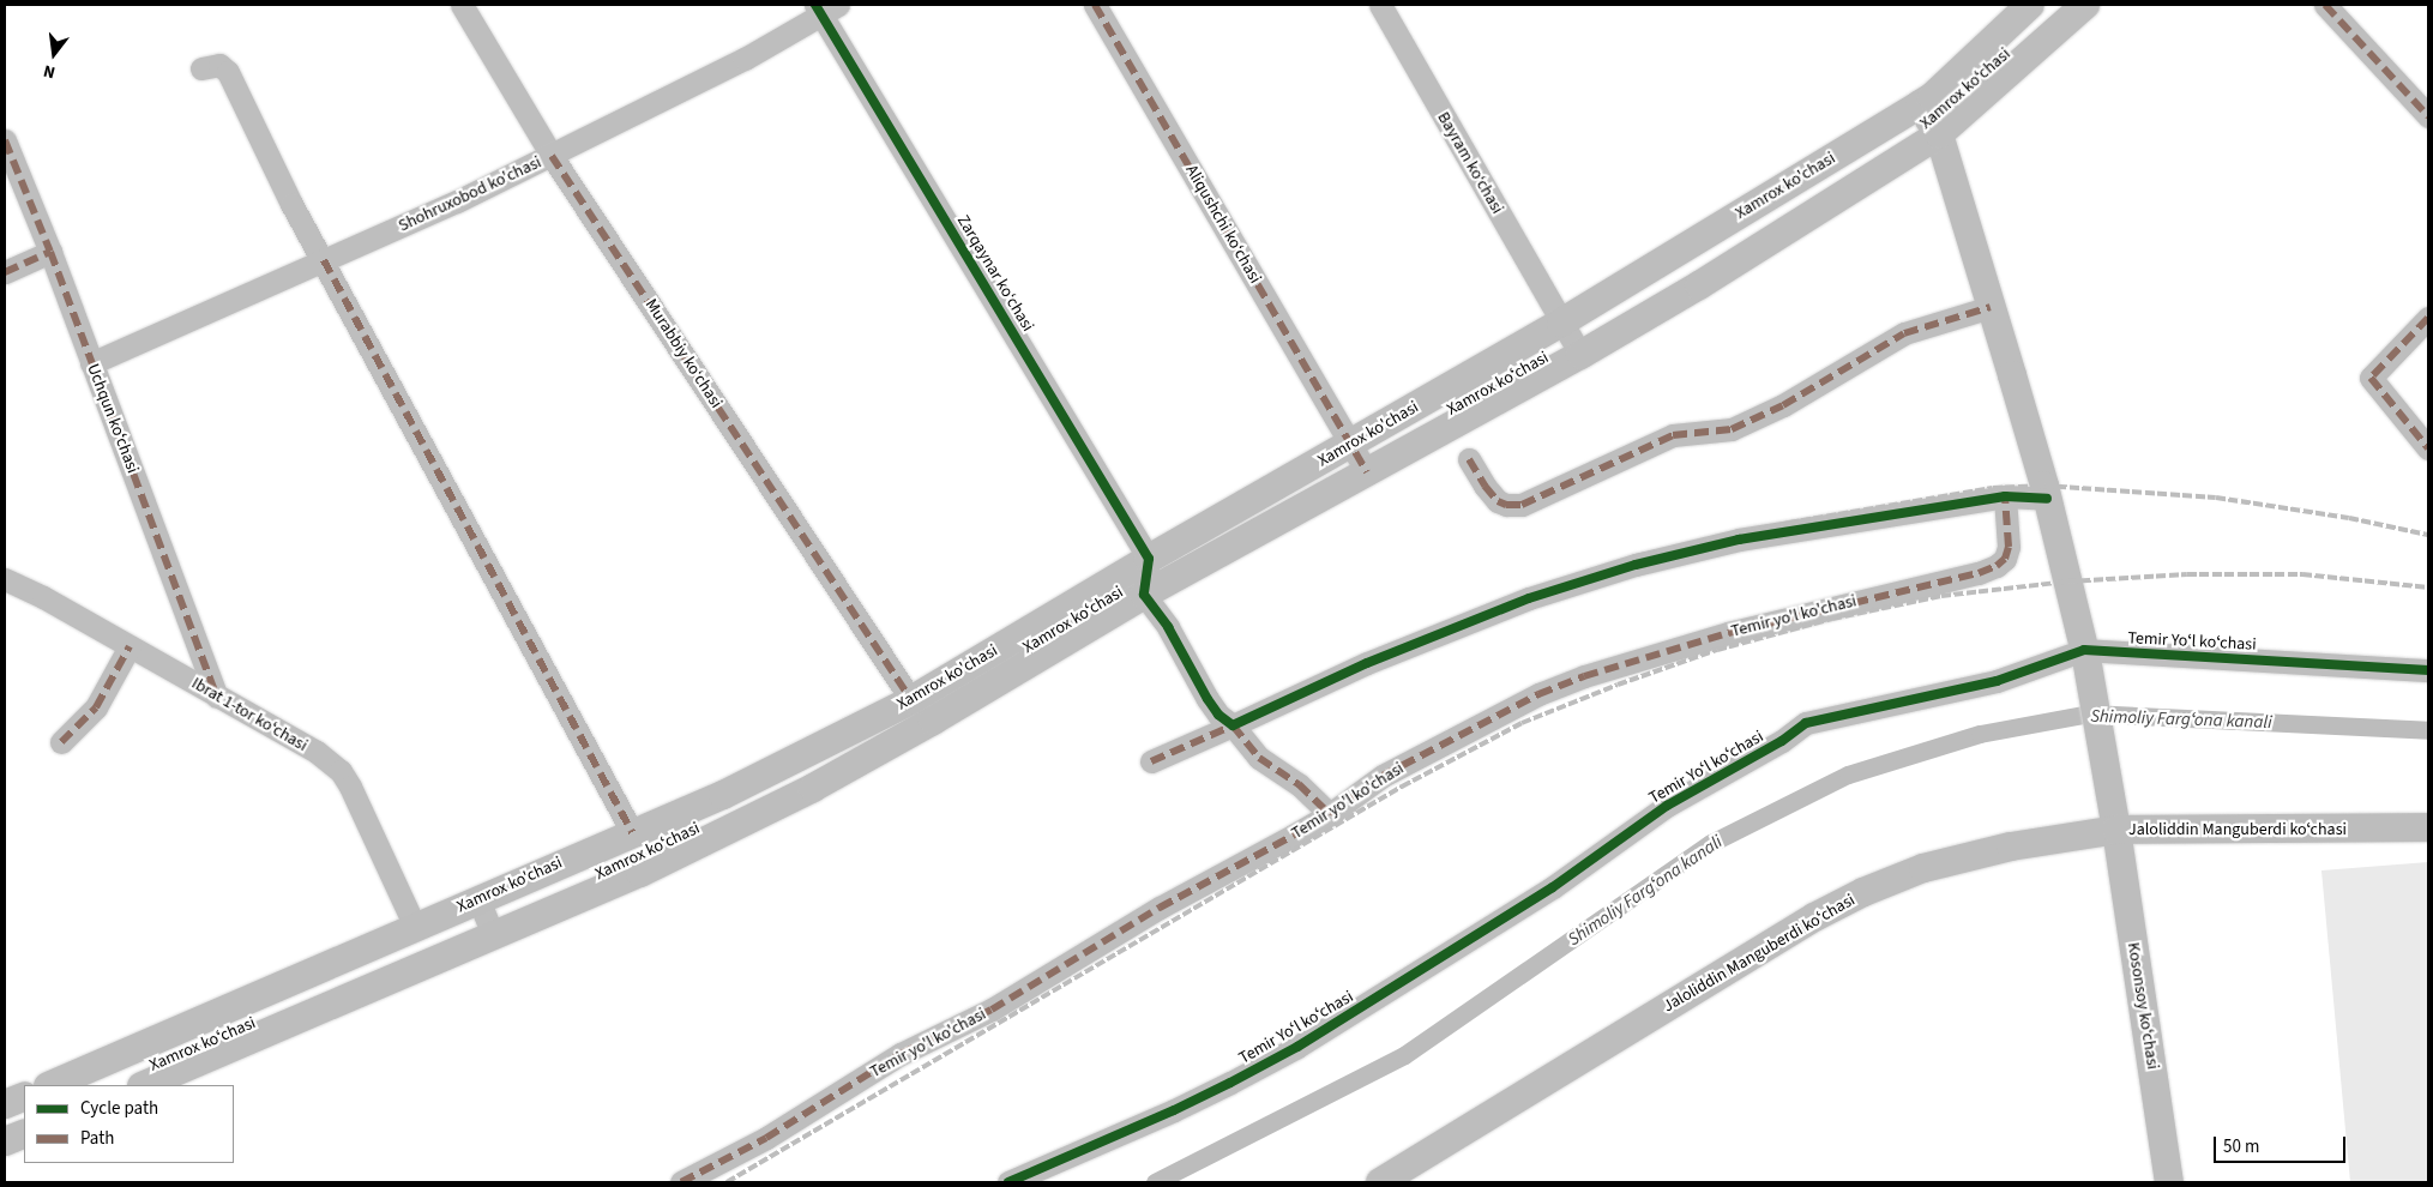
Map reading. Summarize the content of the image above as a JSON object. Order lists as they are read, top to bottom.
{
  "streets": {
    "main road": [
      "Xamrox koʻchasi",
      "Xamrox ko'chasi",
      "Jaloliddin Manguberdi koʻchasi",
      "Kosonsoy koʻchasi"
    ],
    "street": [
      "Bayram ko‘chasi",
      "Shohruxobod ko'chasi",
      "Aliqushchi ko‘chasi",
      "Zarqaynar ko‘chasi",
      "Murabbiy ko‘chasi",
      "Uchqun koʻchasi",
      "Temir yo'l ko'chasi",
      "Temir Yoʻl koʻchasi",
      "Ibrat 1-tor koʻchasi"
    ]
  },
  "crossings": [
    ["Xamrox koʻchasi", "Bayram ko‘chasi"],
    ["Xamrox koʻchasi", "Aliqushchi ko‘chasi"],
    ["Xamrox koʻchasi", "Kosonsoy koʻchasi"],
    ["Bayram ko‘chasi", "Xamrox ko'chasi"],
    ["Xamrox ko'chasi", "Aliqushchi ko‘chasi"],
    ["Xamrox ko'chasi", "Zarqaynar ko‘chasi"],
    ["Xamrox ko'chasi", "Murabbiy ko‘chasi"],
    ["Xamrox ko'chasi", "Ibrat 1-tor koʻchasi"],
    ["Xamrox ko'chasi", "Kosonsoy koʻchasi"],
    ["Shohruxobod ko'chasi", "Zarqaynar ko‘chasi"],
    ["Shohruxobod ko'chasi", "Murabbiy ko‘chasi"],
    ["Shohruxobod ko'chasi", "Uchqun koʻchasi"],
    ["Uchqun koʻchasi", "Ibrat 1-tor koʻchasi"],
    ["Temir Yoʻl koʻchasi", "Kosonsoy koʻchasi"],
    ["Jaloliddin Manguberdi koʻchasi", "Kosonsoy koʻchasi"]
  ],
  "water": ["Shimoliy Fargʻona kanali"],
  "legend": ["Cycle path", "Path"],
  "scale_bar": "50 m",
  "north": "bottom"
}
